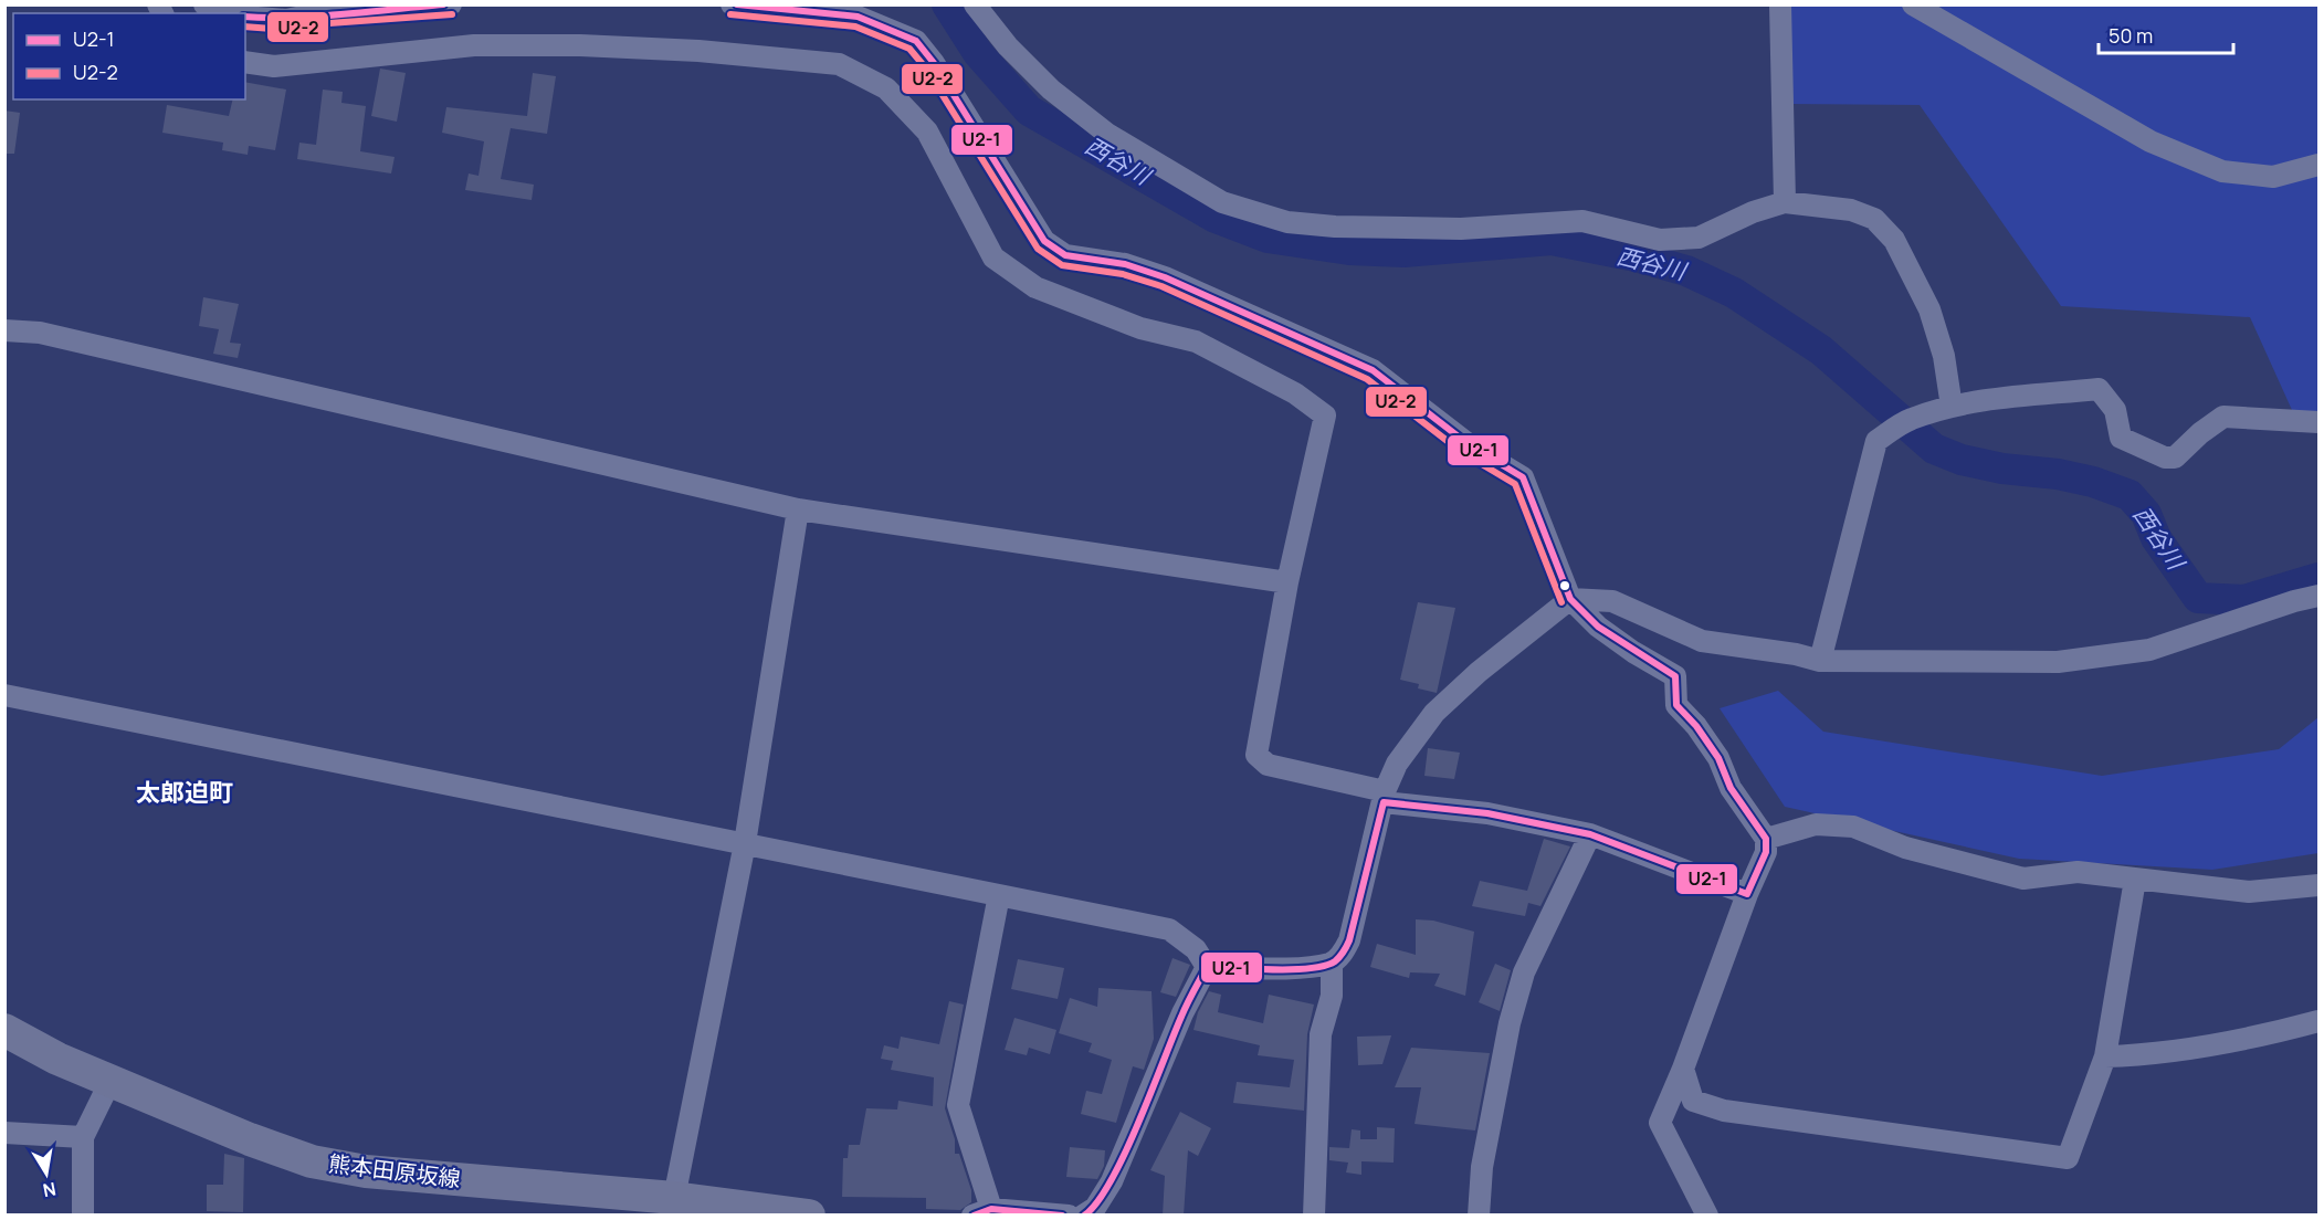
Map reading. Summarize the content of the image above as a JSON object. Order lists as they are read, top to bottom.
{
  "streets": {
    "main road": ["熊本田原坂線"]
  },
  "districts": ["太郎迫町"],
  "water": ["西谷川"],
  "lines": ["transit line U2-1", "transit line U2-2"],
  "legend": ["U2-1", "U2-2"],
  "scale_bar": "50 m",
  "north": "bottom"
}
